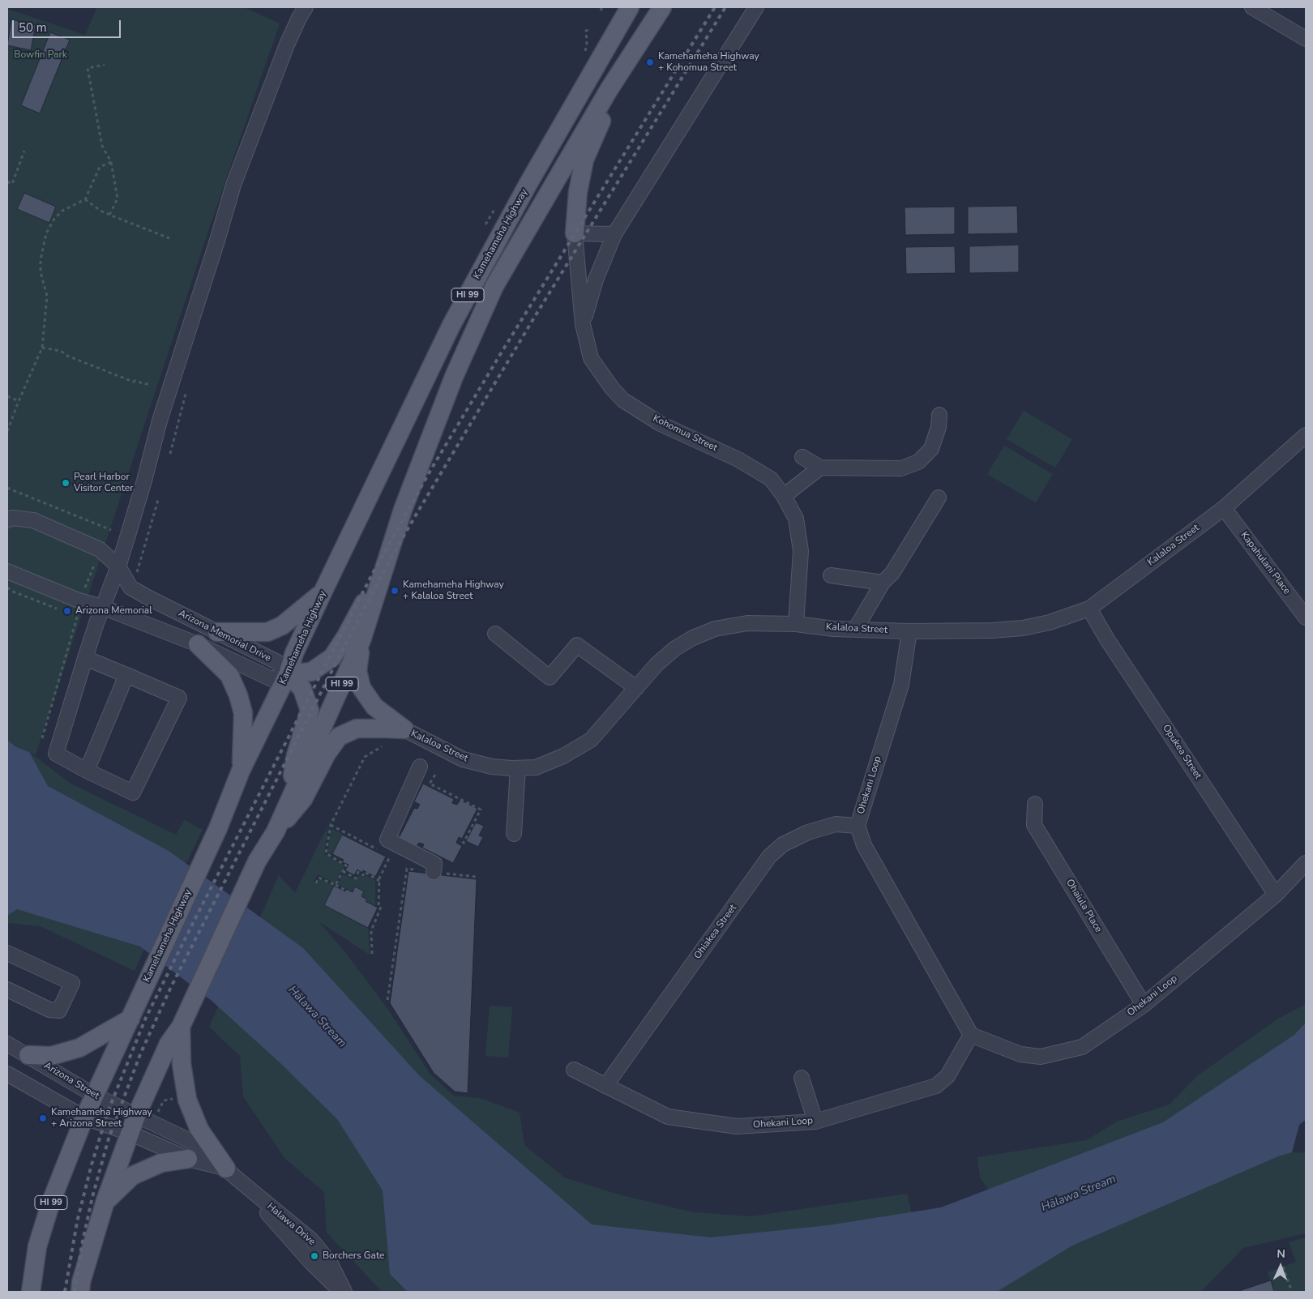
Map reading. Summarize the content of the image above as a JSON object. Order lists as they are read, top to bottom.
{
  "streets": {
    "main road": ["Kamehameha Highway", "HI 99"],
    "street": [
      "Kohomua Street",
      "Kalaloa Street",
      "Kapahulani Place",
      "Arizona Memorial Drive",
      "Opukea Street",
      "Ohekani Loop",
      "Ohaiula Place",
      "Ohiakea Street",
      "Arizona Street",
      "Halawa Drive"
    ]
  },
  "crossings": [
    ["Kamehameha Highway", "Arizona Memorial Drive"],
    ["Kamehameha Highway", "Arizona Street"],
    ["Kamehameha Highway", "Halawa Drive"],
    ["Kohomua Street", "Kalaloa Street"],
    ["Kalaloa Street", "Kapahulani Place"],
    ["Kalaloa Street", "Opukea Street"],
    ["Kalaloa Street", "Ohekani Loop"],
    ["Opukea Street", "Ohekani Loop"],
    ["Ohekani Loop", "Ohaiula Place"],
    ["Ohekani Loop", "Ohiakea Street"],
    ["Arizona Street", "Halawa Drive"]
  ],
  "water": ["Hālawa Stream"],
  "parks": ["Bowfin Park"],
  "places": [
    "Kamehameha Highway + Kohomua Street",
    "Pearl Harbor Visitor Center",
    "Kamehameha Highway + Kalaloa Street",
    "Arizona Memorial",
    "Kamehameha Highway + Arizona Street",
    "Borchers Gate"
  ],
  "scale_bar": "50 m",
  "north": "top"
}
